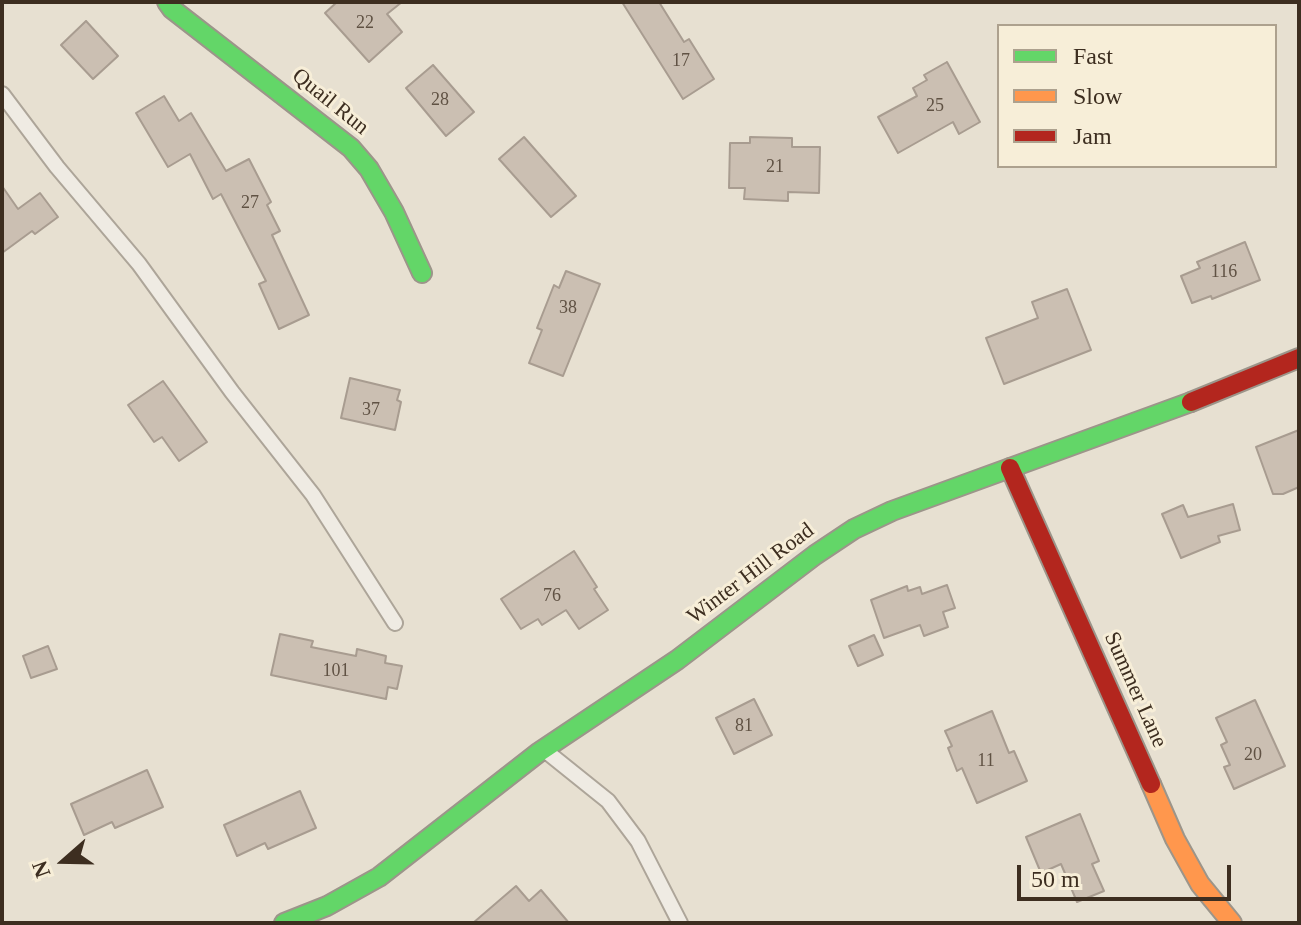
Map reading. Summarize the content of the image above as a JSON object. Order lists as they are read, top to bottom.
{
  "streets": {
    "street": ["Quail Run", "Winter Hill Road", "Summer Lane"]
  },
  "crossings": [
    ["Winter Hill Road", "Summer Lane"]
  ],
  "house_numbers": [
    "22",
    "17",
    "28",
    "25",
    "21",
    "27",
    "116",
    "38",
    "37",
    "76",
    "101",
    "81",
    "20",
    "11"
  ],
  "legend": ["Fast", "Slow", "Jam"],
  "scale_bar": "50 m",
  "north": "left"
}
